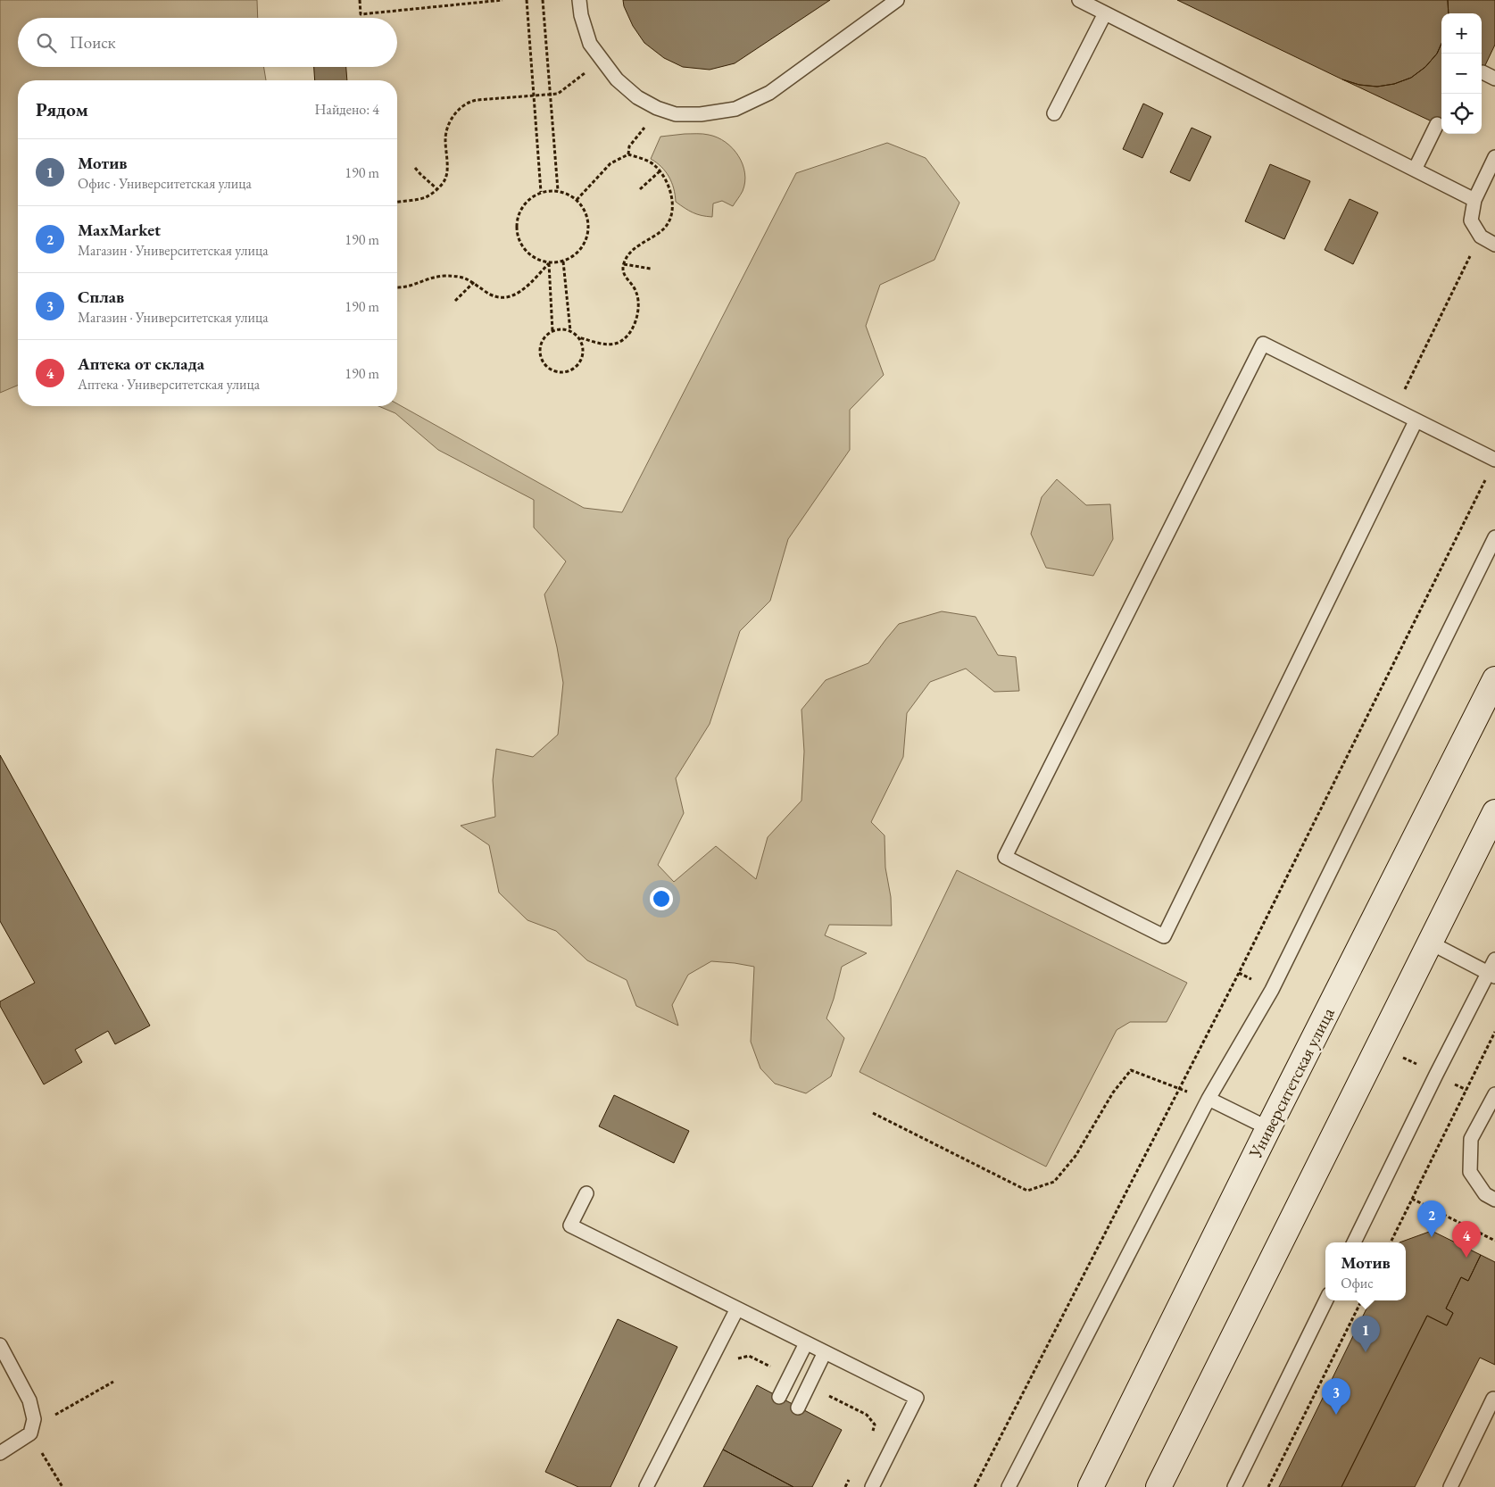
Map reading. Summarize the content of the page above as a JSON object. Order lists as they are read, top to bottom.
{
  "streets": {
    "main road": ["Университетская улица"]
  },
  "page": {
    "map_buttons": ["+", "−"],
    "search": "Поиск",
    "heading": ["Рядом", "Найдено: 4"],
    "list": [
      {
        "mark": "1",
        "name": "Мотив",
        "note": "Офис · Университетская улица",
        "value": "190 m"
      },
      {
        "mark": "2",
        "name": "MaxMarket",
        "note": "Магазин · Университетская улица",
        "value": "190 m"
      },
      {
        "mark": "3",
        "name": "Сплав",
        "note": "Магазин · Университетская улица",
        "value": "190 m"
      },
      {
        "mark": "4",
        "name": "Аптека от склада",
        "note": "Аптека · Университетская улица",
        "value": "190 m"
      }
    ],
    "pins": [
      "2",
      "4",
      "1",
      "3"
    ],
    "popup": ["Мотив", "Офис"]
  }
}
